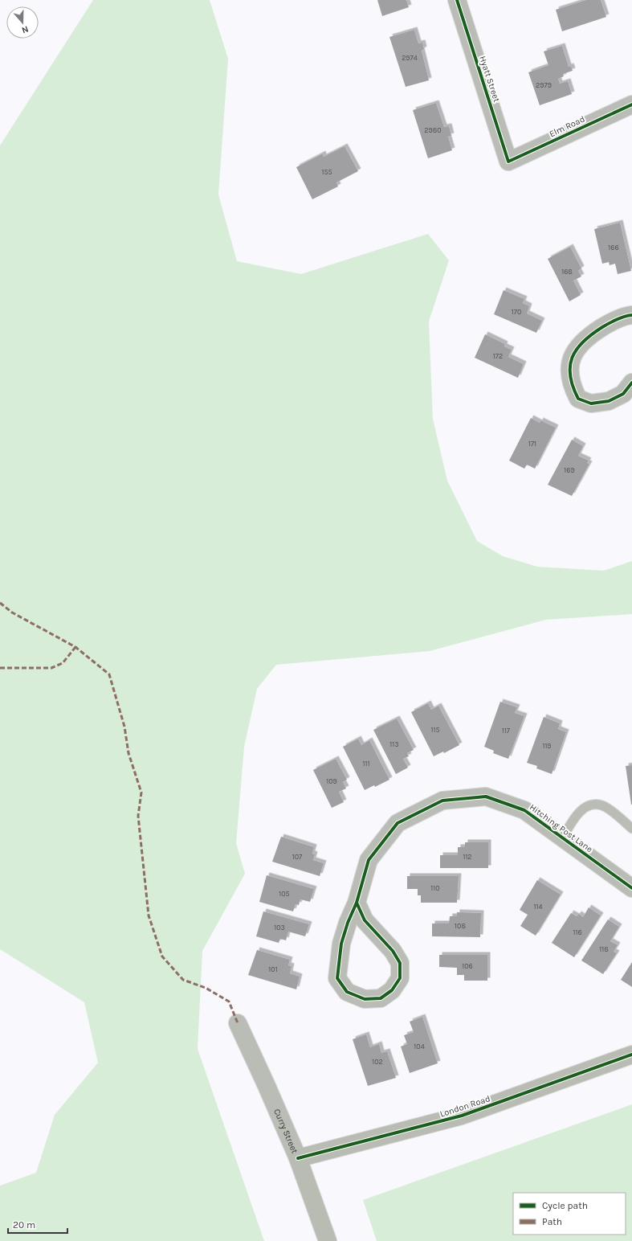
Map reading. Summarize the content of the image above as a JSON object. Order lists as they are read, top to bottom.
{
  "streets": {
    "street": [
      "Hyatt Street",
      "Elm Road",
      "Hitching Post Lane",
      "London Road",
      "Curry Street"
    ]
  },
  "crossings": [
    ["Hyatt Street", "Elm Road"],
    ["London Road", "Curry Street"]
  ],
  "house_numbers": [
    "2974",
    "2979",
    "2980",
    "155",
    "166",
    "168",
    "170",
    "172",
    "171",
    "169",
    "115",
    "117",
    "113",
    "119",
    "111",
    "109",
    "107",
    "112",
    "110",
    "105",
    "114",
    "108",
    "103",
    "116",
    "118",
    "106",
    "101",
    "104",
    "102"
  ],
  "legend": ["Cycle path", "Path"],
  "scale_bar": "20 m",
  "north": "bottom"
}
